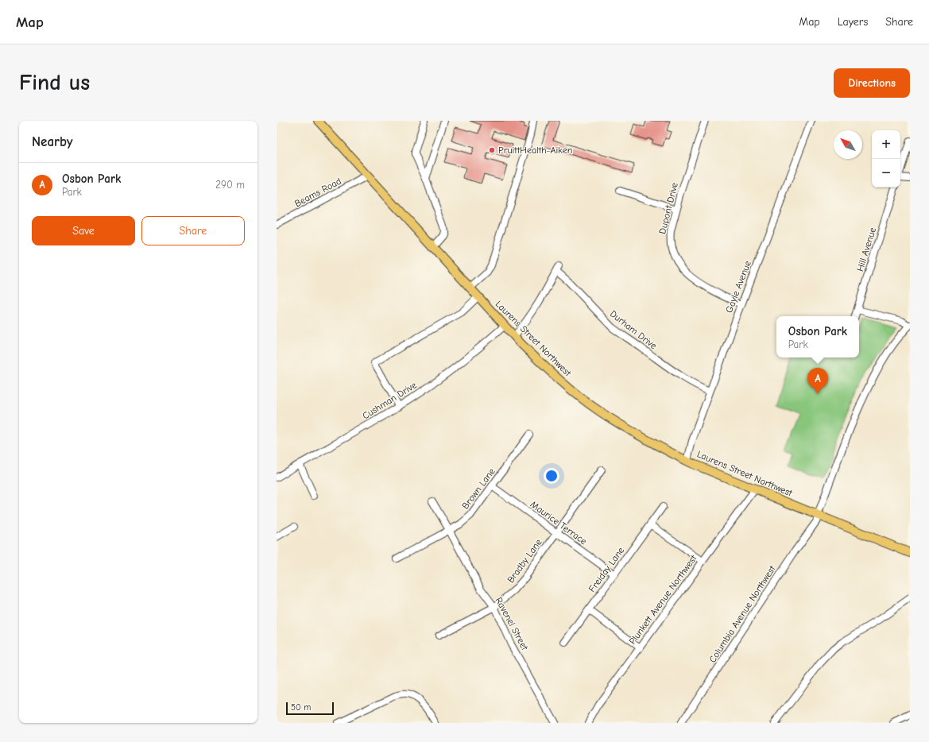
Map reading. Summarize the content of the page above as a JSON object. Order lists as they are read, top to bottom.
{
  "streets": {
    "main road": ["Laurens Street Northwest"],
    "street": [
      "Beams Road",
      "Dupont Drive",
      "Hill Avenue",
      "Gayle Avenue",
      "Durham Drive",
      "Cushman Drive",
      "Brown Lane",
      "Maurice Terrace",
      "Bradby Lane",
      "Freiday Lane",
      "Plunkett Avenue Northwest",
      "Columbia Avenue Northwest",
      "Ravenel Street"
    ]
  },
  "crossings": [
    ["Beams Road", "Laurens Street Northwest"],
    ["Dupont Drive", "Gayle Avenue"],
    ["Gayle Avenue", "Durham Drive"],
    ["Gayle Avenue", "Laurens Street Northwest"],
    ["Durham Drive", "Laurens Street Northwest"],
    ["Laurens Street Northwest", "Cushman Drive"],
    ["Laurens Street Northwest", "Plunkett Avenue Northwest"],
    ["Laurens Street Northwest", "Columbia Avenue Northwest"],
    ["Brown Lane", "Maurice Terrace"],
    ["Brown Lane", "Ravenel Street"],
    ["Maurice Terrace", "Bradby Lane"],
    ["Maurice Terrace", "Freiday Lane"],
    ["Bradby Lane", "Ravenel Street"]
  ],
  "places": ["PruittHealth-Aiken"],
  "scale_bar": "50 m",
  "north": "top left",
  "page": {
    "header": "Map",
    "nav": ["Map", "Layers", "Share"],
    "buttons": [
      "Directions",
      ["Save", "Share"]
    ],
    "title": "Find us",
    "heading": "Nearby",
    "map_buttons": ["+", "−"],
    "list": [
      {
        "mark": "A",
        "name": "Osbon Park",
        "note": "Park",
        "value": "290 m"
      }
    ],
    "popup": ["Osbon Park", "Park"],
    "pins": "A",
    "scale": "50 m"
  }
}
